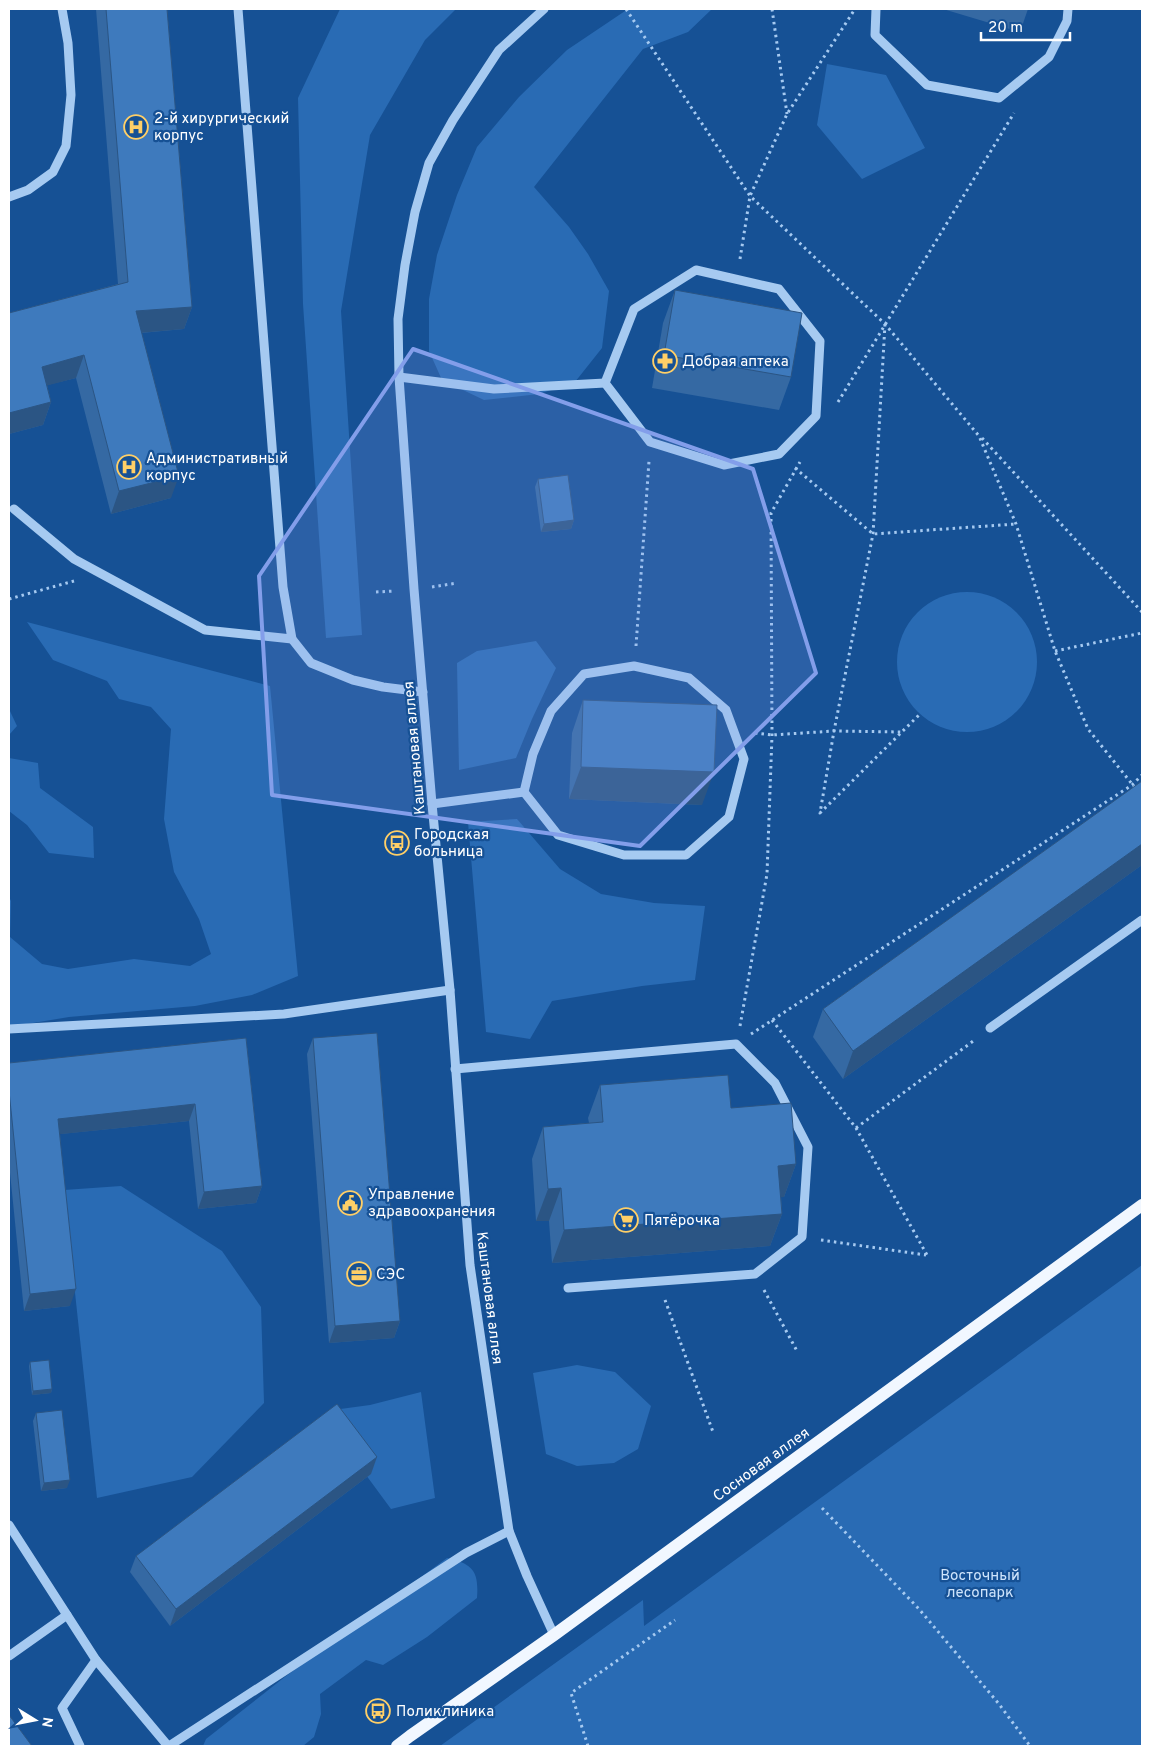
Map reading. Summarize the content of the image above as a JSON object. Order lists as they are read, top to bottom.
{
  "streets": {
    "main road": ["Сосновая аллея"],
    "street": ["Каштановая аллея"]
  },
  "crossings": [
    ["Каштановая аллея", "Сосновая аллея"]
  ],
  "parks": ["Восточный лесопарк"],
  "places": {
    "hospital": ["2-й хирургический корпус", "Административный корпус"],
    "pharmacy": ["Добрая аптека"],
    "bus stop": ["Городская больница", "Поликлиника"],
    "public building": ["Управление здравоохранения"],
    "supermarket": ["Пятёрочка"],
    "office": ["СЭС"]
  },
  "scale_bar": "20 m",
  "north": "right"
}
